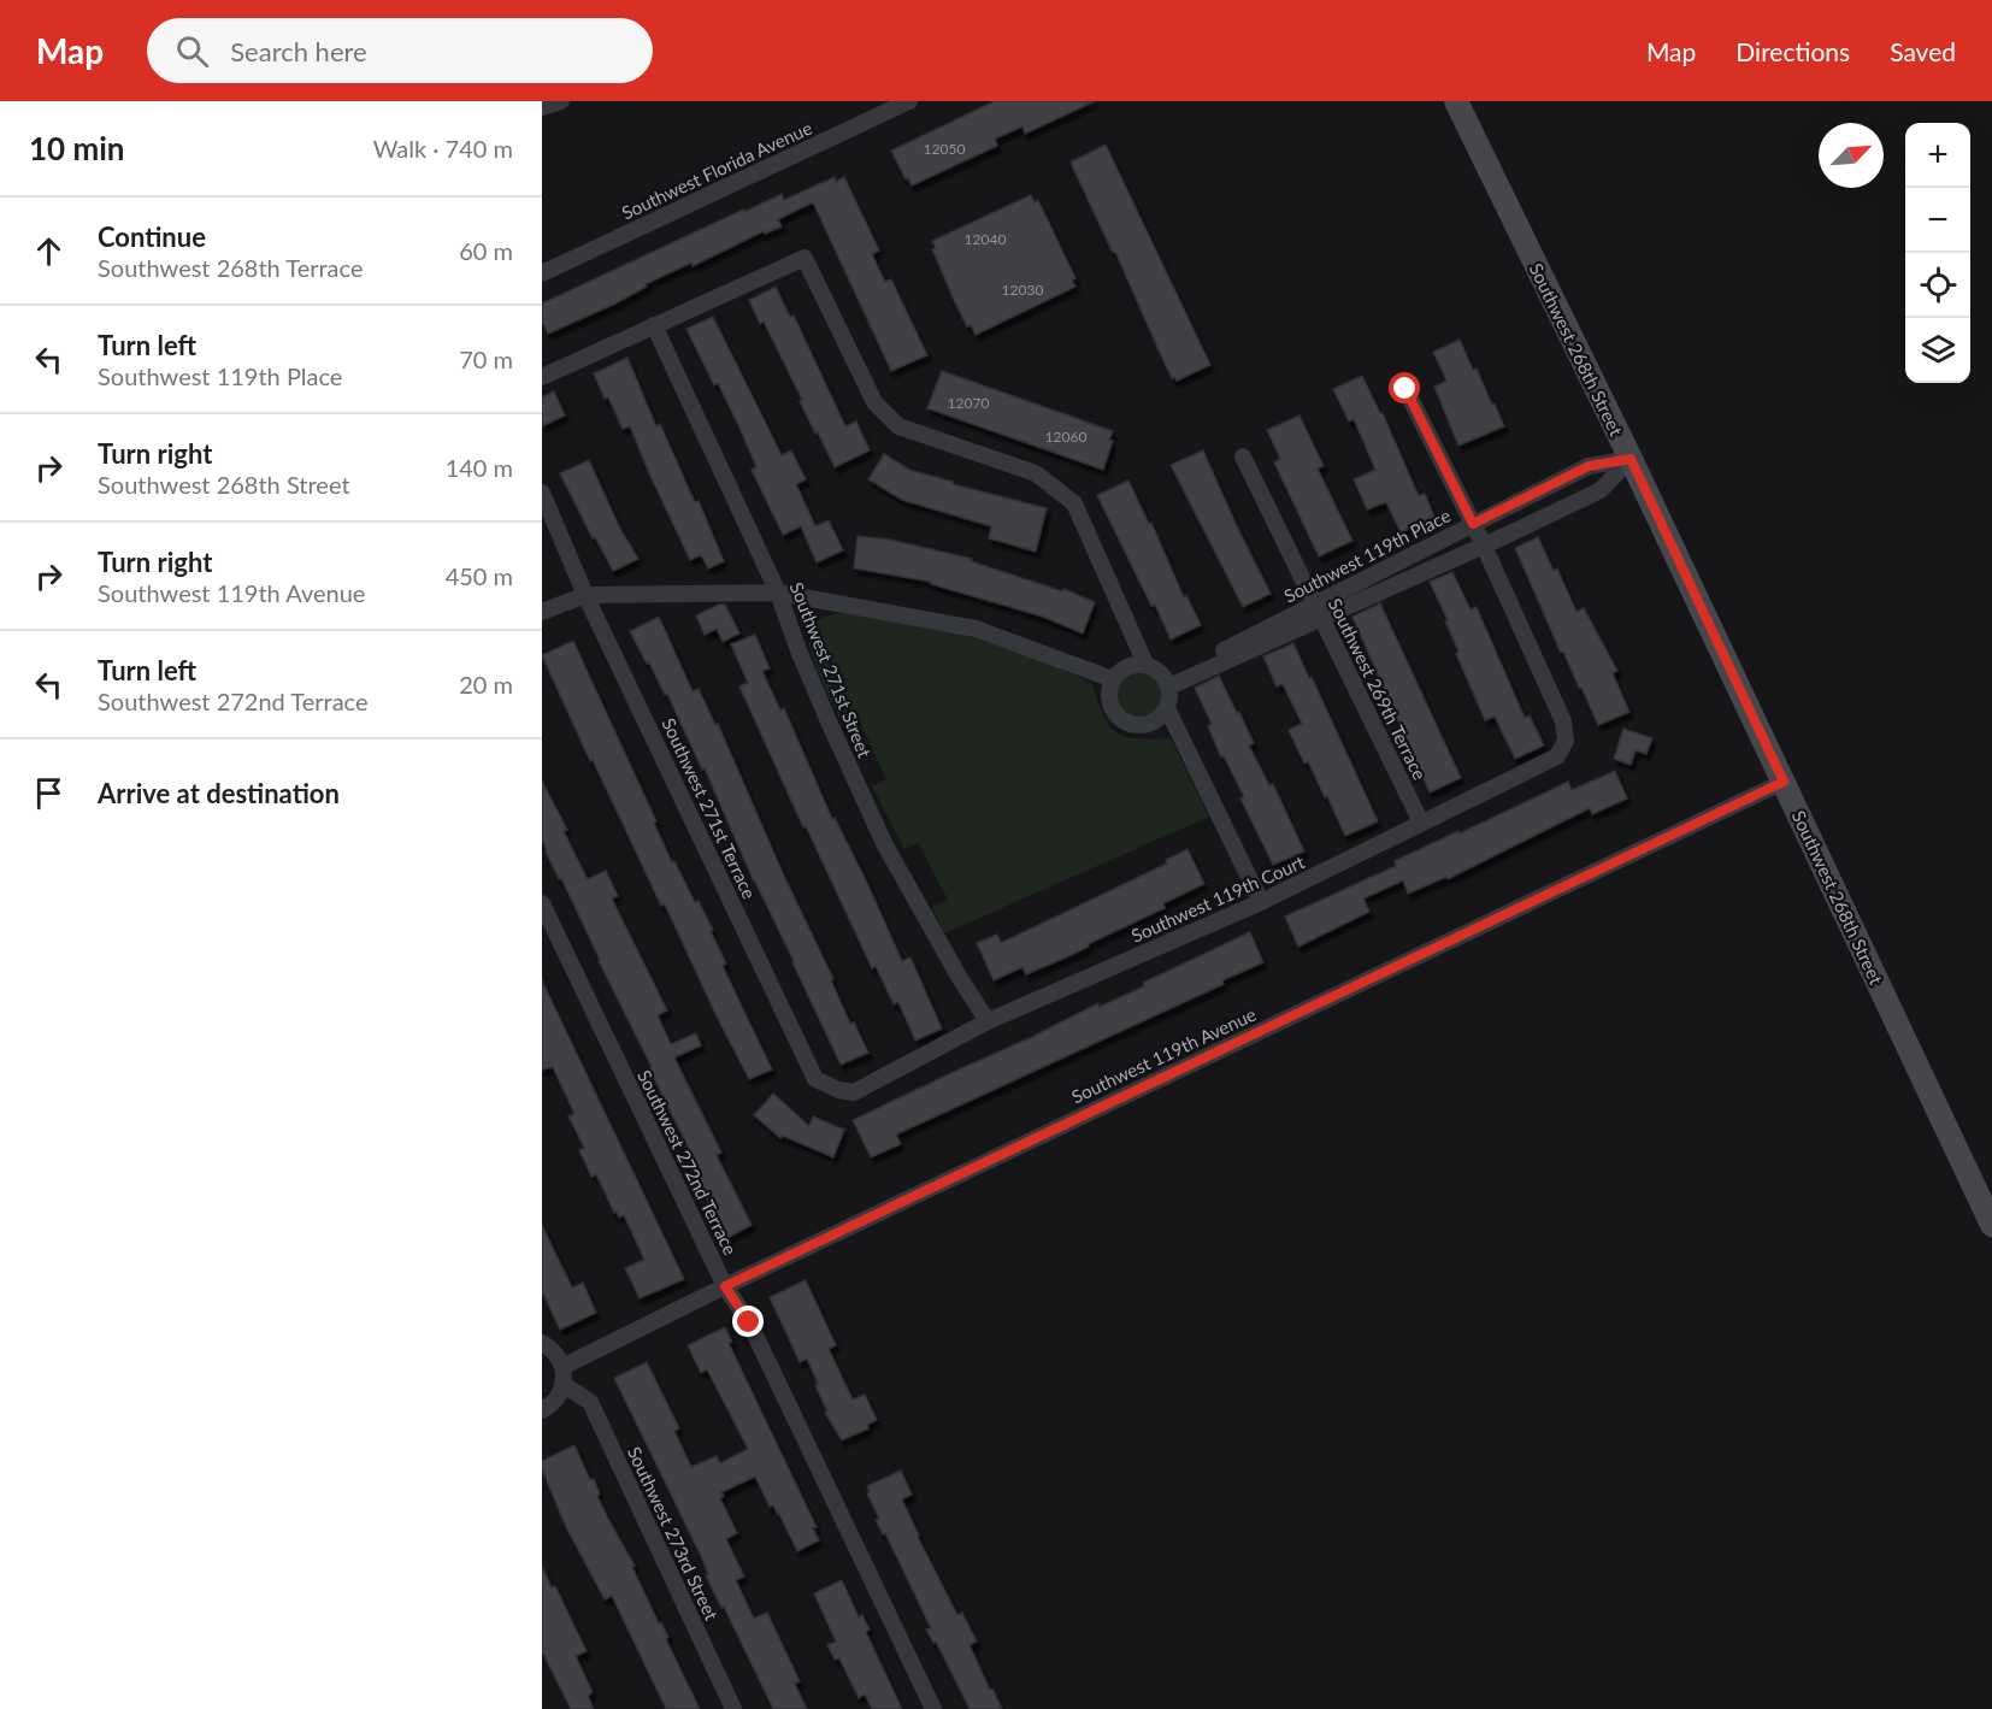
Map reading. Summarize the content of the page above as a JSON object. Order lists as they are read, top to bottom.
{
  "streets": {
    "main road": ["Southwest 268th Street"],
    "street": [
      "Southwest Florida Avenue",
      "Southwest 119th Place",
      "Southwest 271st Street",
      "Southwest 269th Terrace",
      "Southwest 271st Terrace",
      "Southwest 119th Court",
      "Southwest 119th Avenue",
      "Southwest 272nd Terrace",
      "Southwest 273rd Street"
    ]
  },
  "crossings": [
    ["Southwest 268th Street", "Southwest 119th Place"],
    ["Southwest 268th Street", "Southwest 119th Avenue"],
    ["Southwest 119th Place", "Southwest 269th Terrace"],
    ["Southwest 119th Place", "Southwest 119th Court"],
    ["Southwest 271st Street", "Southwest 119th Court"],
    ["Southwest 269th Terrace", "Southwest 119th Court"],
    ["Southwest 271st Terrace", "Southwest 119th Court"],
    ["Southwest 119th Avenue", "Southwest 272nd Terrace"]
  ],
  "house_numbers": [
    "12050",
    "12040",
    "12030",
    "12070",
    "12060"
  ],
  "north": "top right",
  "page": {
    "header": "Map",
    "search": "Search here",
    "nav": ["Map", "Directions", "Saved"],
    "heading": ["10 min", "Walk · 740 m"],
    "map_buttons": ["+", "−"],
    "list": [
      ["Continue", "Southwest 268th Terrace", "60 m"],
      ["Turn left", "Southwest 119th Place", "70 m"],
      ["Turn right", "Southwest 268th Street", "140 m"],
      ["Turn right", "Southwest 119th Avenue", "450 m"],
      ["Turn left", "Southwest 272nd Terrace", "20 m"],
      "Arrive at destination"
    ]
  }
}
